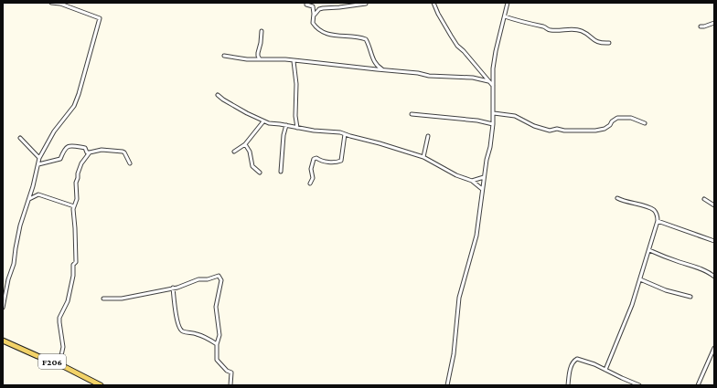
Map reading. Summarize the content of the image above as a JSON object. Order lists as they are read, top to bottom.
{
  "streets": {
    "main road": ["F206"]
  }
}
